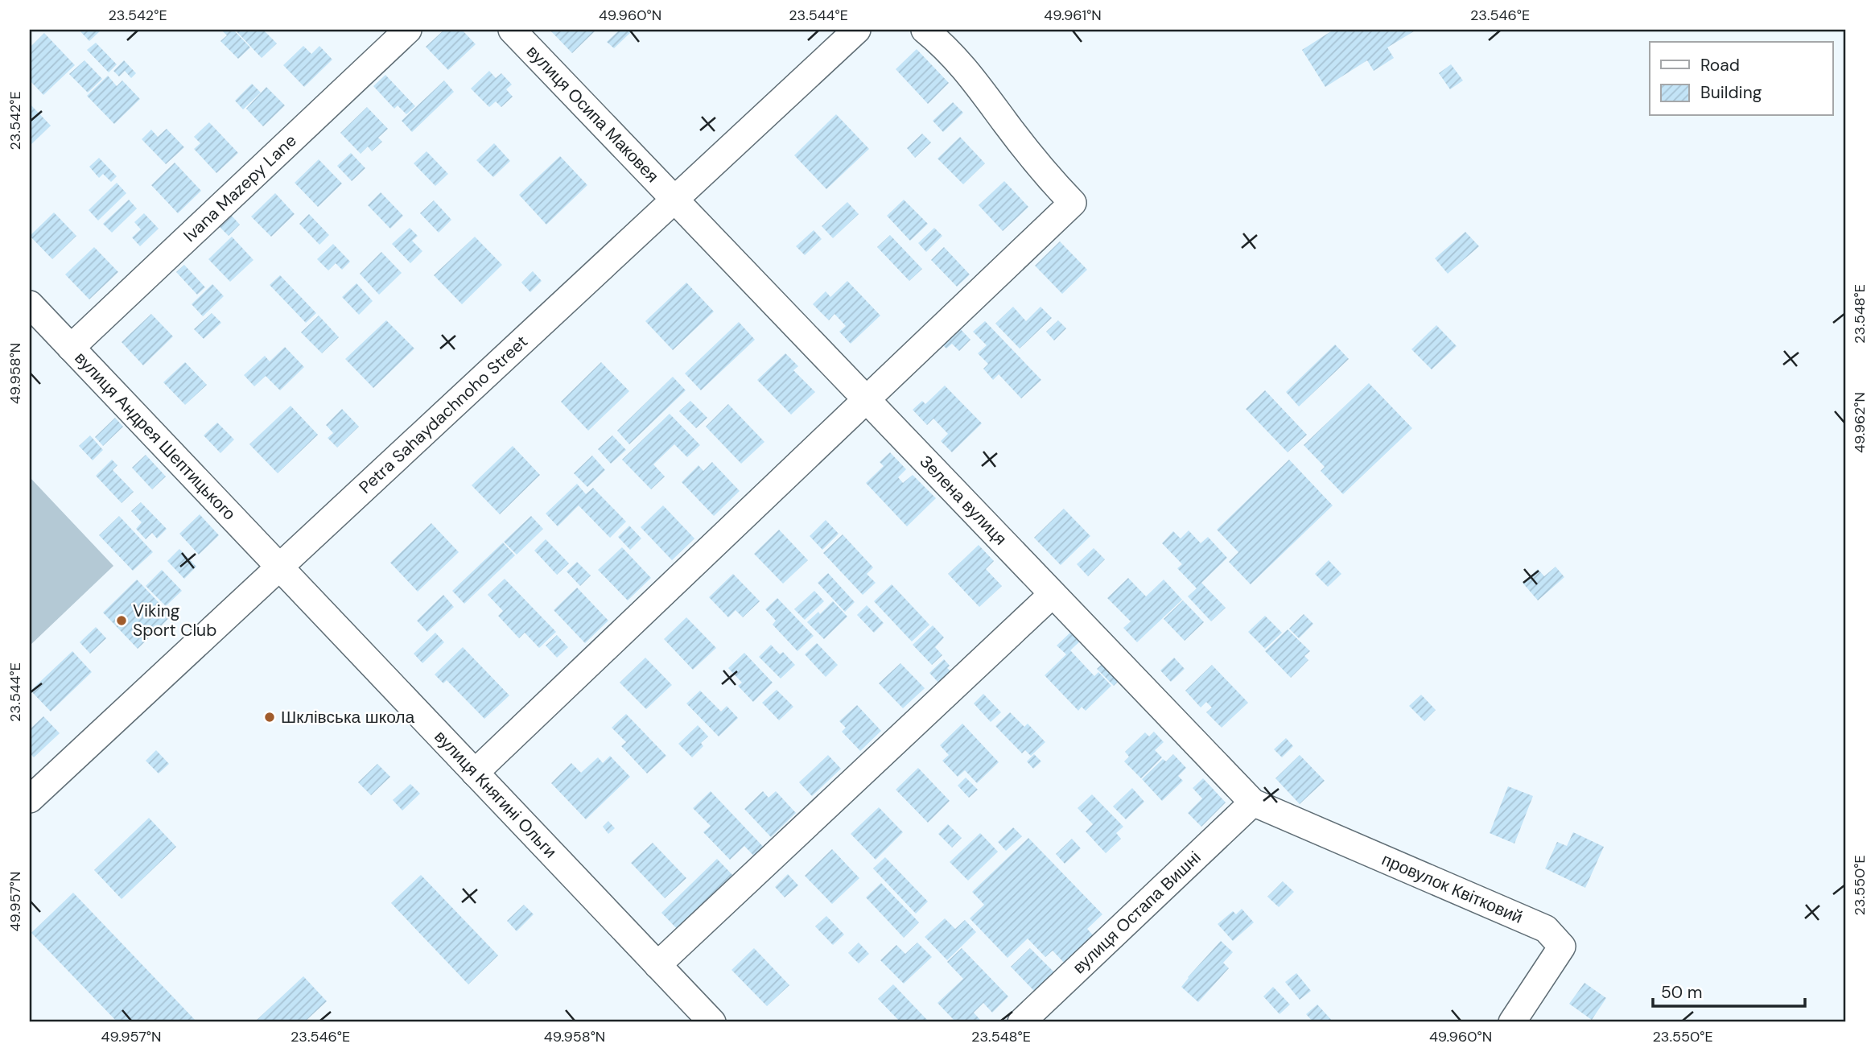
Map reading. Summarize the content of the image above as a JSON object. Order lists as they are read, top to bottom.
{
  "streets": {
    "street": [
      "вулиця Осипа Маковея",
      "Ivana Mazepy Lane",
      "Petra Sahaydachnoho Street",
      "вулиця Андрея Шептицького",
      "Зелена вулиця",
      "вулиця Княгині Ольги",
      "провулок Квітковий",
      "вулиця Остапа Вишні"
    ]
  },
  "crossings": [
    ["вулиця Осипа Маковея", "Petra Sahaydachnoho Street"],
    ["вулиця Осипа Маковея", "Зелена вулиця"],
    ["Ivana Mazepy Lane", "вулиця Андрея Шептицького"],
    ["Petra Sahaydachnoho Street", "вулиця Андрея Шептицького"],
    ["Petra Sahaydachnoho Street", "Зелена вулиця"],
    ["Petra Sahaydachnoho Street", "вулиця Княгині Ольги"],
    ["вулиця Андрея Шептицького", "вулиця Княгині Ольги"],
    ["Зелена вулиця", "провулок Квітковий"],
    ["Зелена вулиця", "вулиця Остапа Вишні"],
    ["провулок Квітковий", "вулиця Остапа Вишні"]
  ],
  "places": ["Viking Sport Club", "Шклівська школа"],
  "legend": ["Road", "Building"],
  "scale_bar": "50 m",
  "coordinates": [
    "23.542°E",
    "49.960°N",
    "23.544°E",
    "49.961°N",
    "23.546°E",
    "23.548°E",
    "49.958°N",
    "49.962°N",
    "23.550°E",
    "49.957°N"
  ]
}
